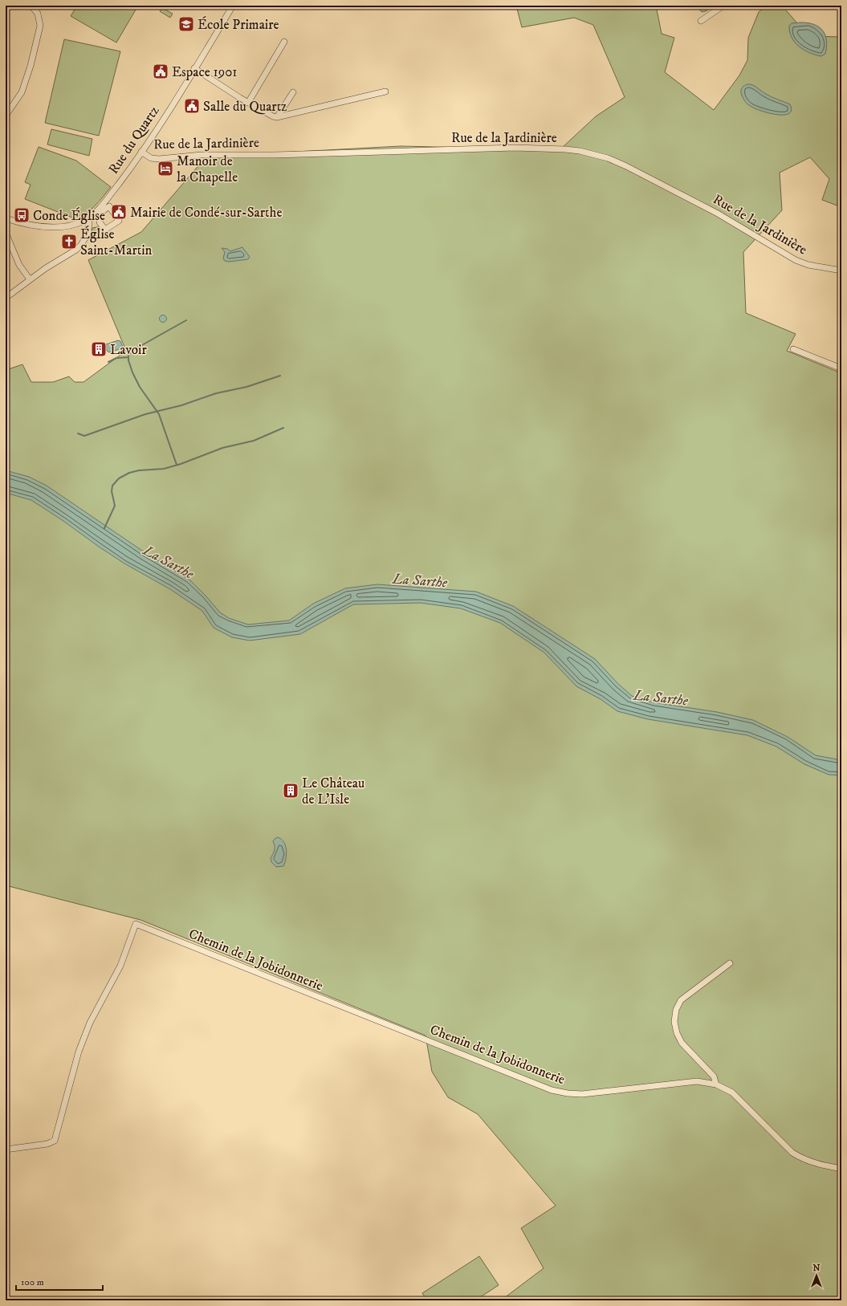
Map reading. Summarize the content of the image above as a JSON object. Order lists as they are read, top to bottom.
{
  "streets": {
    "street": ["Rue de la Jardinière", "Rue du Quartz", "Chemin de la Jobidonnerie"]
  },
  "crossings": [
    ["Rue de la Jardinière", "Rue du Quartz"]
  ],
  "water": ["La Sarthe"],
  "places": {
    "school or university": ["École Primaire"],
    "public building": ["Espace 1901", "Salle du Quartz", "Mairie de Condé-sur-Sarthe"],
    "hotel": ["Manoir de la Chapelle"],
    "bus stop": ["Conde Église"],
    "church": ["Église Saint-Martin"],
    "building": ["Lavoir", "Le Château de L'Isle"]
  },
  "scale_bar": "100 m",
  "north": "top"
}
